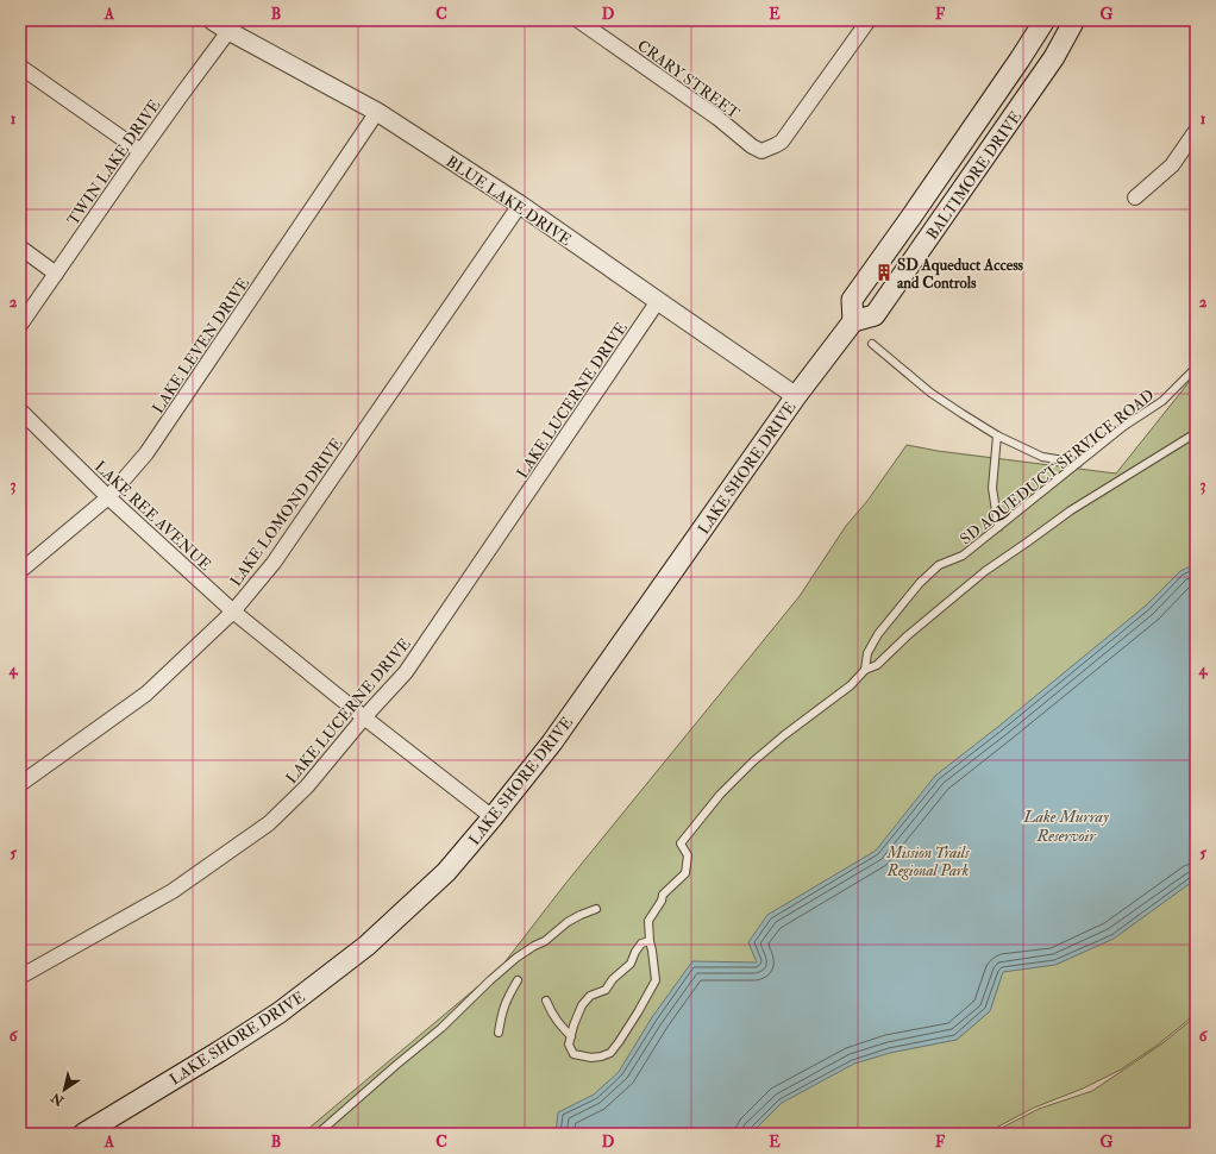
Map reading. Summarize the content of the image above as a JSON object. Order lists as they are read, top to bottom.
{
  "streets": {
    "main road": ["BALTIMORE DRIVE", "LAKE SHORE DRIVE"],
    "street": [
      "CRARY STREET",
      "TWIN LAKE DRIVE",
      "BLUE LAKE DRIVE",
      "LAKE LEVEN DRIVE",
      "LAKE LUCERNE DRIVE",
      "LAKE LOMOND DRIVE",
      "LAKE REE AVENUE"
    ],
    "lane": ["SD AQUEDUCT SERVICE ROAD"]
  },
  "crossings": [
    ["TWIN LAKE DRIVE", "BLUE LAKE DRIVE"],
    ["BALTIMORE DRIVE", "LAKE SHORE DRIVE"],
    ["BLUE LAKE DRIVE", "LAKE LEVEN DRIVE"],
    ["BLUE LAKE DRIVE", "LAKE LUCERNE DRIVE"],
    ["BLUE LAKE DRIVE", "LAKE SHORE DRIVE"],
    ["BLUE LAKE DRIVE", "LAKE LOMOND DRIVE"],
    ["LAKE LEVEN DRIVE", "LAKE REE AVENUE"],
    ["LAKE LUCERNE DRIVE", "LAKE REE AVENUE"],
    ["LAKE SHORE DRIVE", "LAKE REE AVENUE"],
    ["LAKE LOMOND DRIVE", "LAKE REE AVENUE"]
  ],
  "water": ["Lake Murray Reservoir"],
  "parks": ["Mission Trails Regional Park"],
  "places": {
    "building": ["SD Aqueduct Access and Controls"]
  },
  "north": "bottom left",
  "grid": {
    "columns": [
      "A",
      "B",
      "C",
      "D",
      "E",
      "F",
      "G"
    ],
    "rows": [
      "1",
      "2",
      "3",
      "4",
      "5",
      "6"
    ]
  }
}
